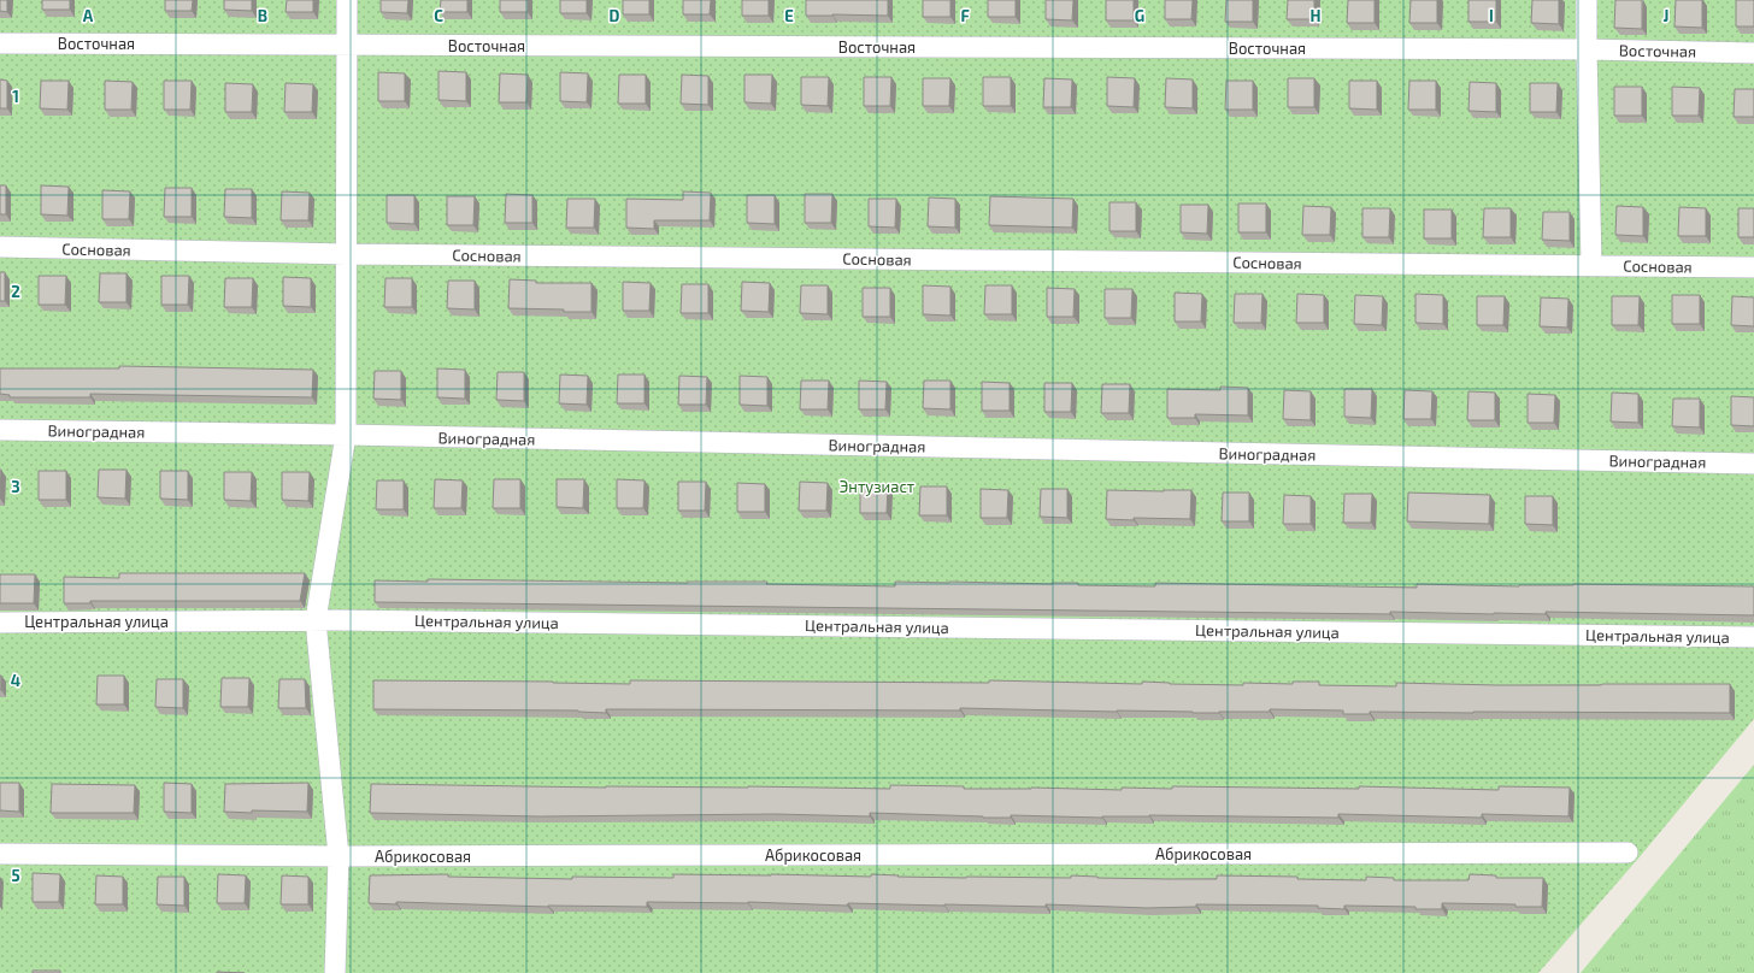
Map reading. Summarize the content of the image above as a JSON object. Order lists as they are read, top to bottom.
{
  "streets": {
    "street": [
      "Восточная",
      "Сосновая",
      "Виноградная",
      "Центральная улица",
      "Абрикосовая"
    ]
  },
  "parks": ["Энтузиаст"],
  "grid": {
    "columns": [
      "A",
      "B",
      "C",
      "D",
      "E",
      "F",
      "G",
      "H",
      "I",
      "J"
    ],
    "rows": [
      "1",
      "2",
      "3",
      "4",
      "5"
    ]
  }
}
